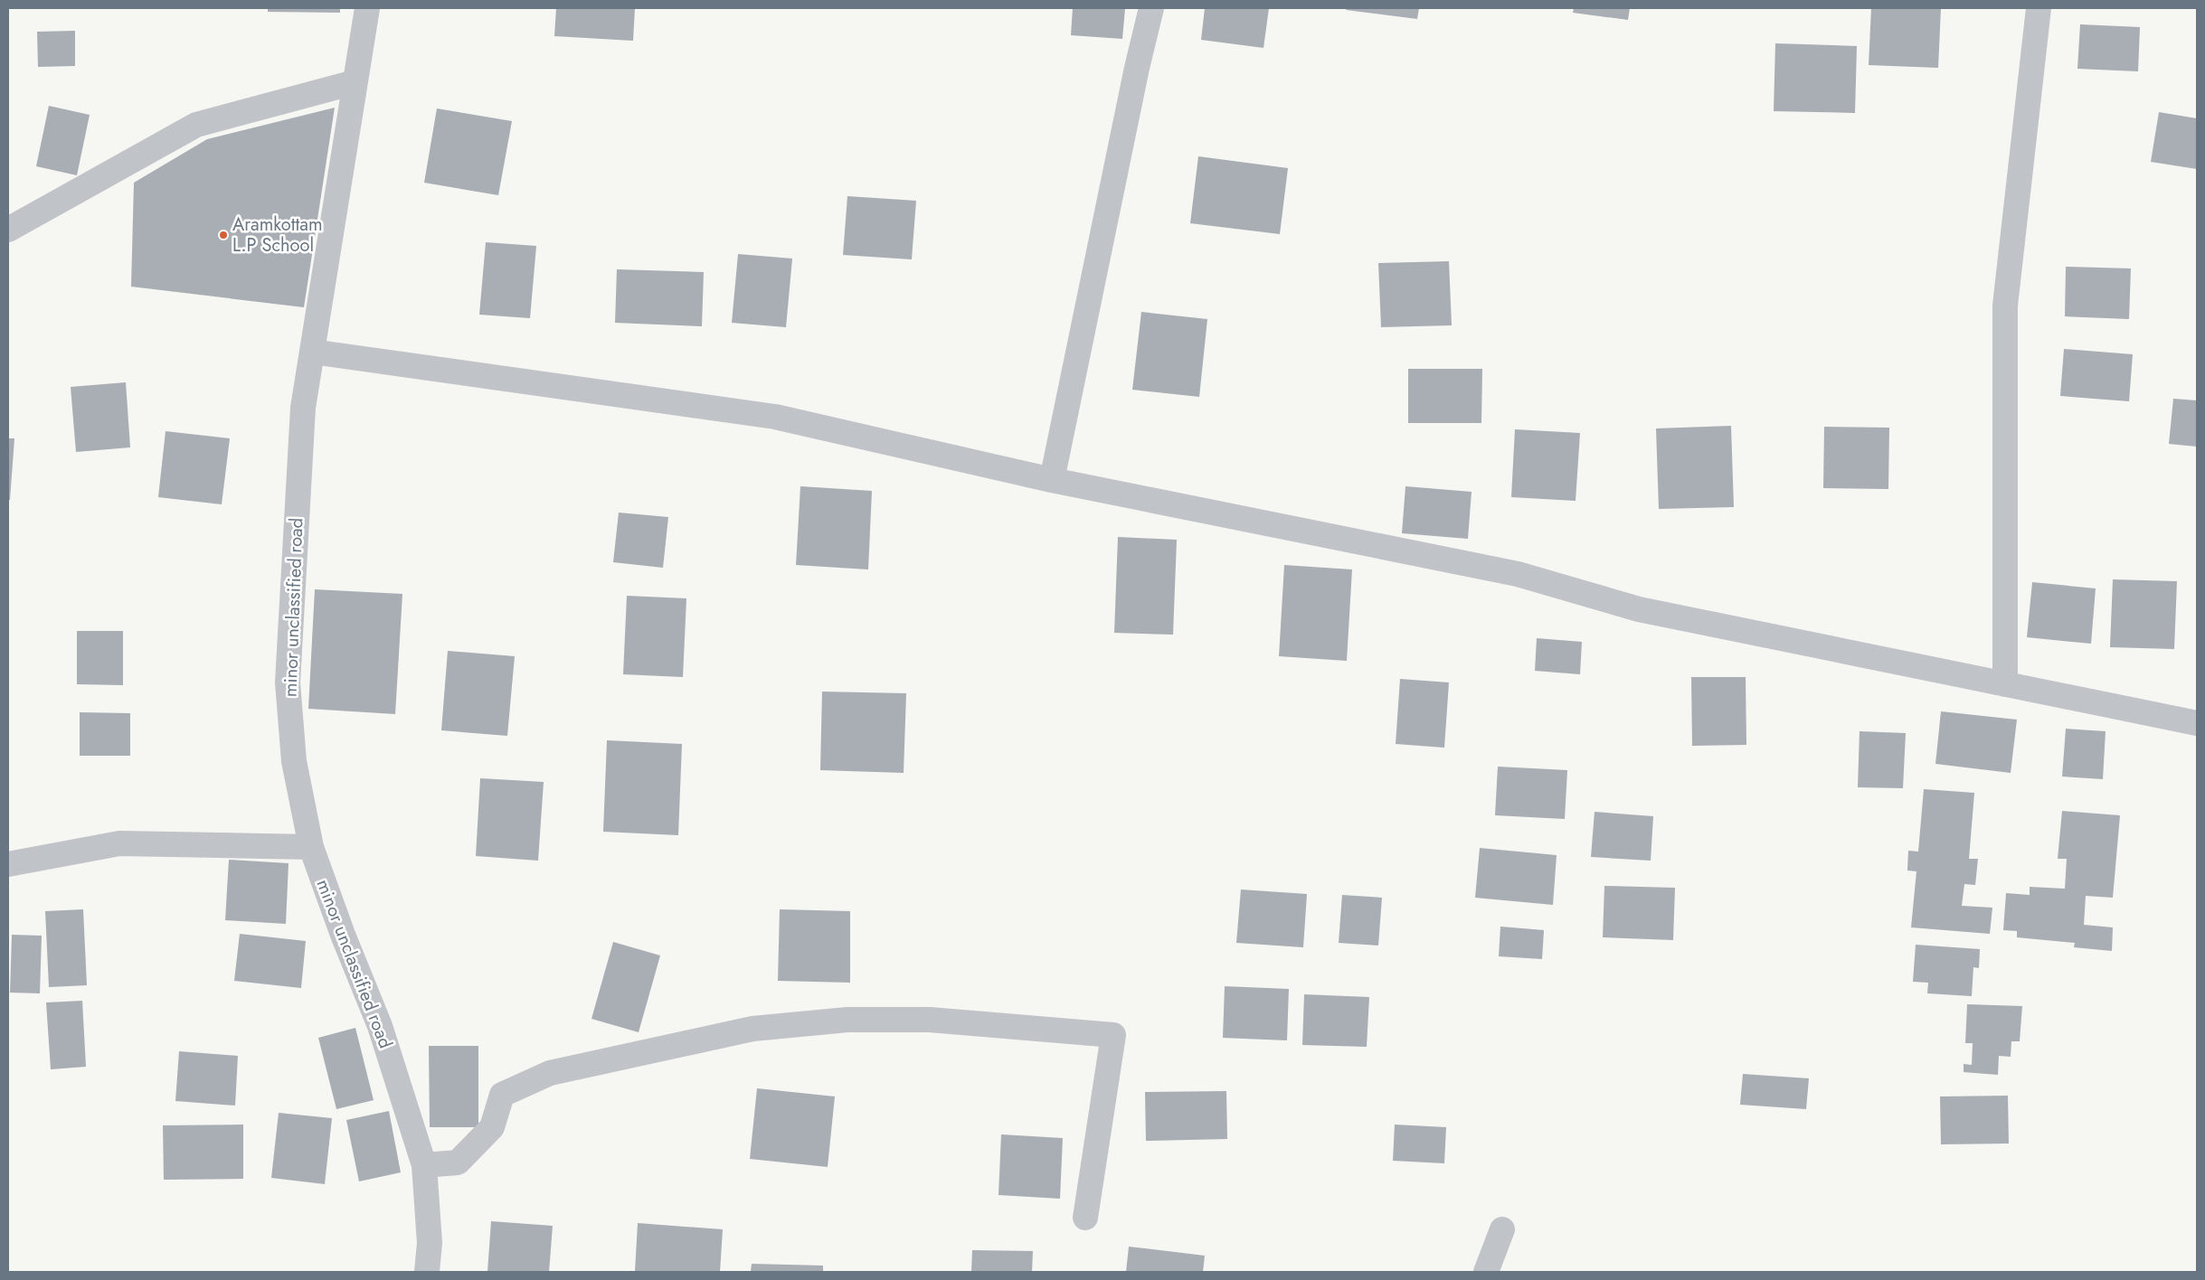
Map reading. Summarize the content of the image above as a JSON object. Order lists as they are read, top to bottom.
{
  "streets": {
    "street": ["minor unclassified road"]
  },
  "places": ["Aramkottam L.P School"]
}
